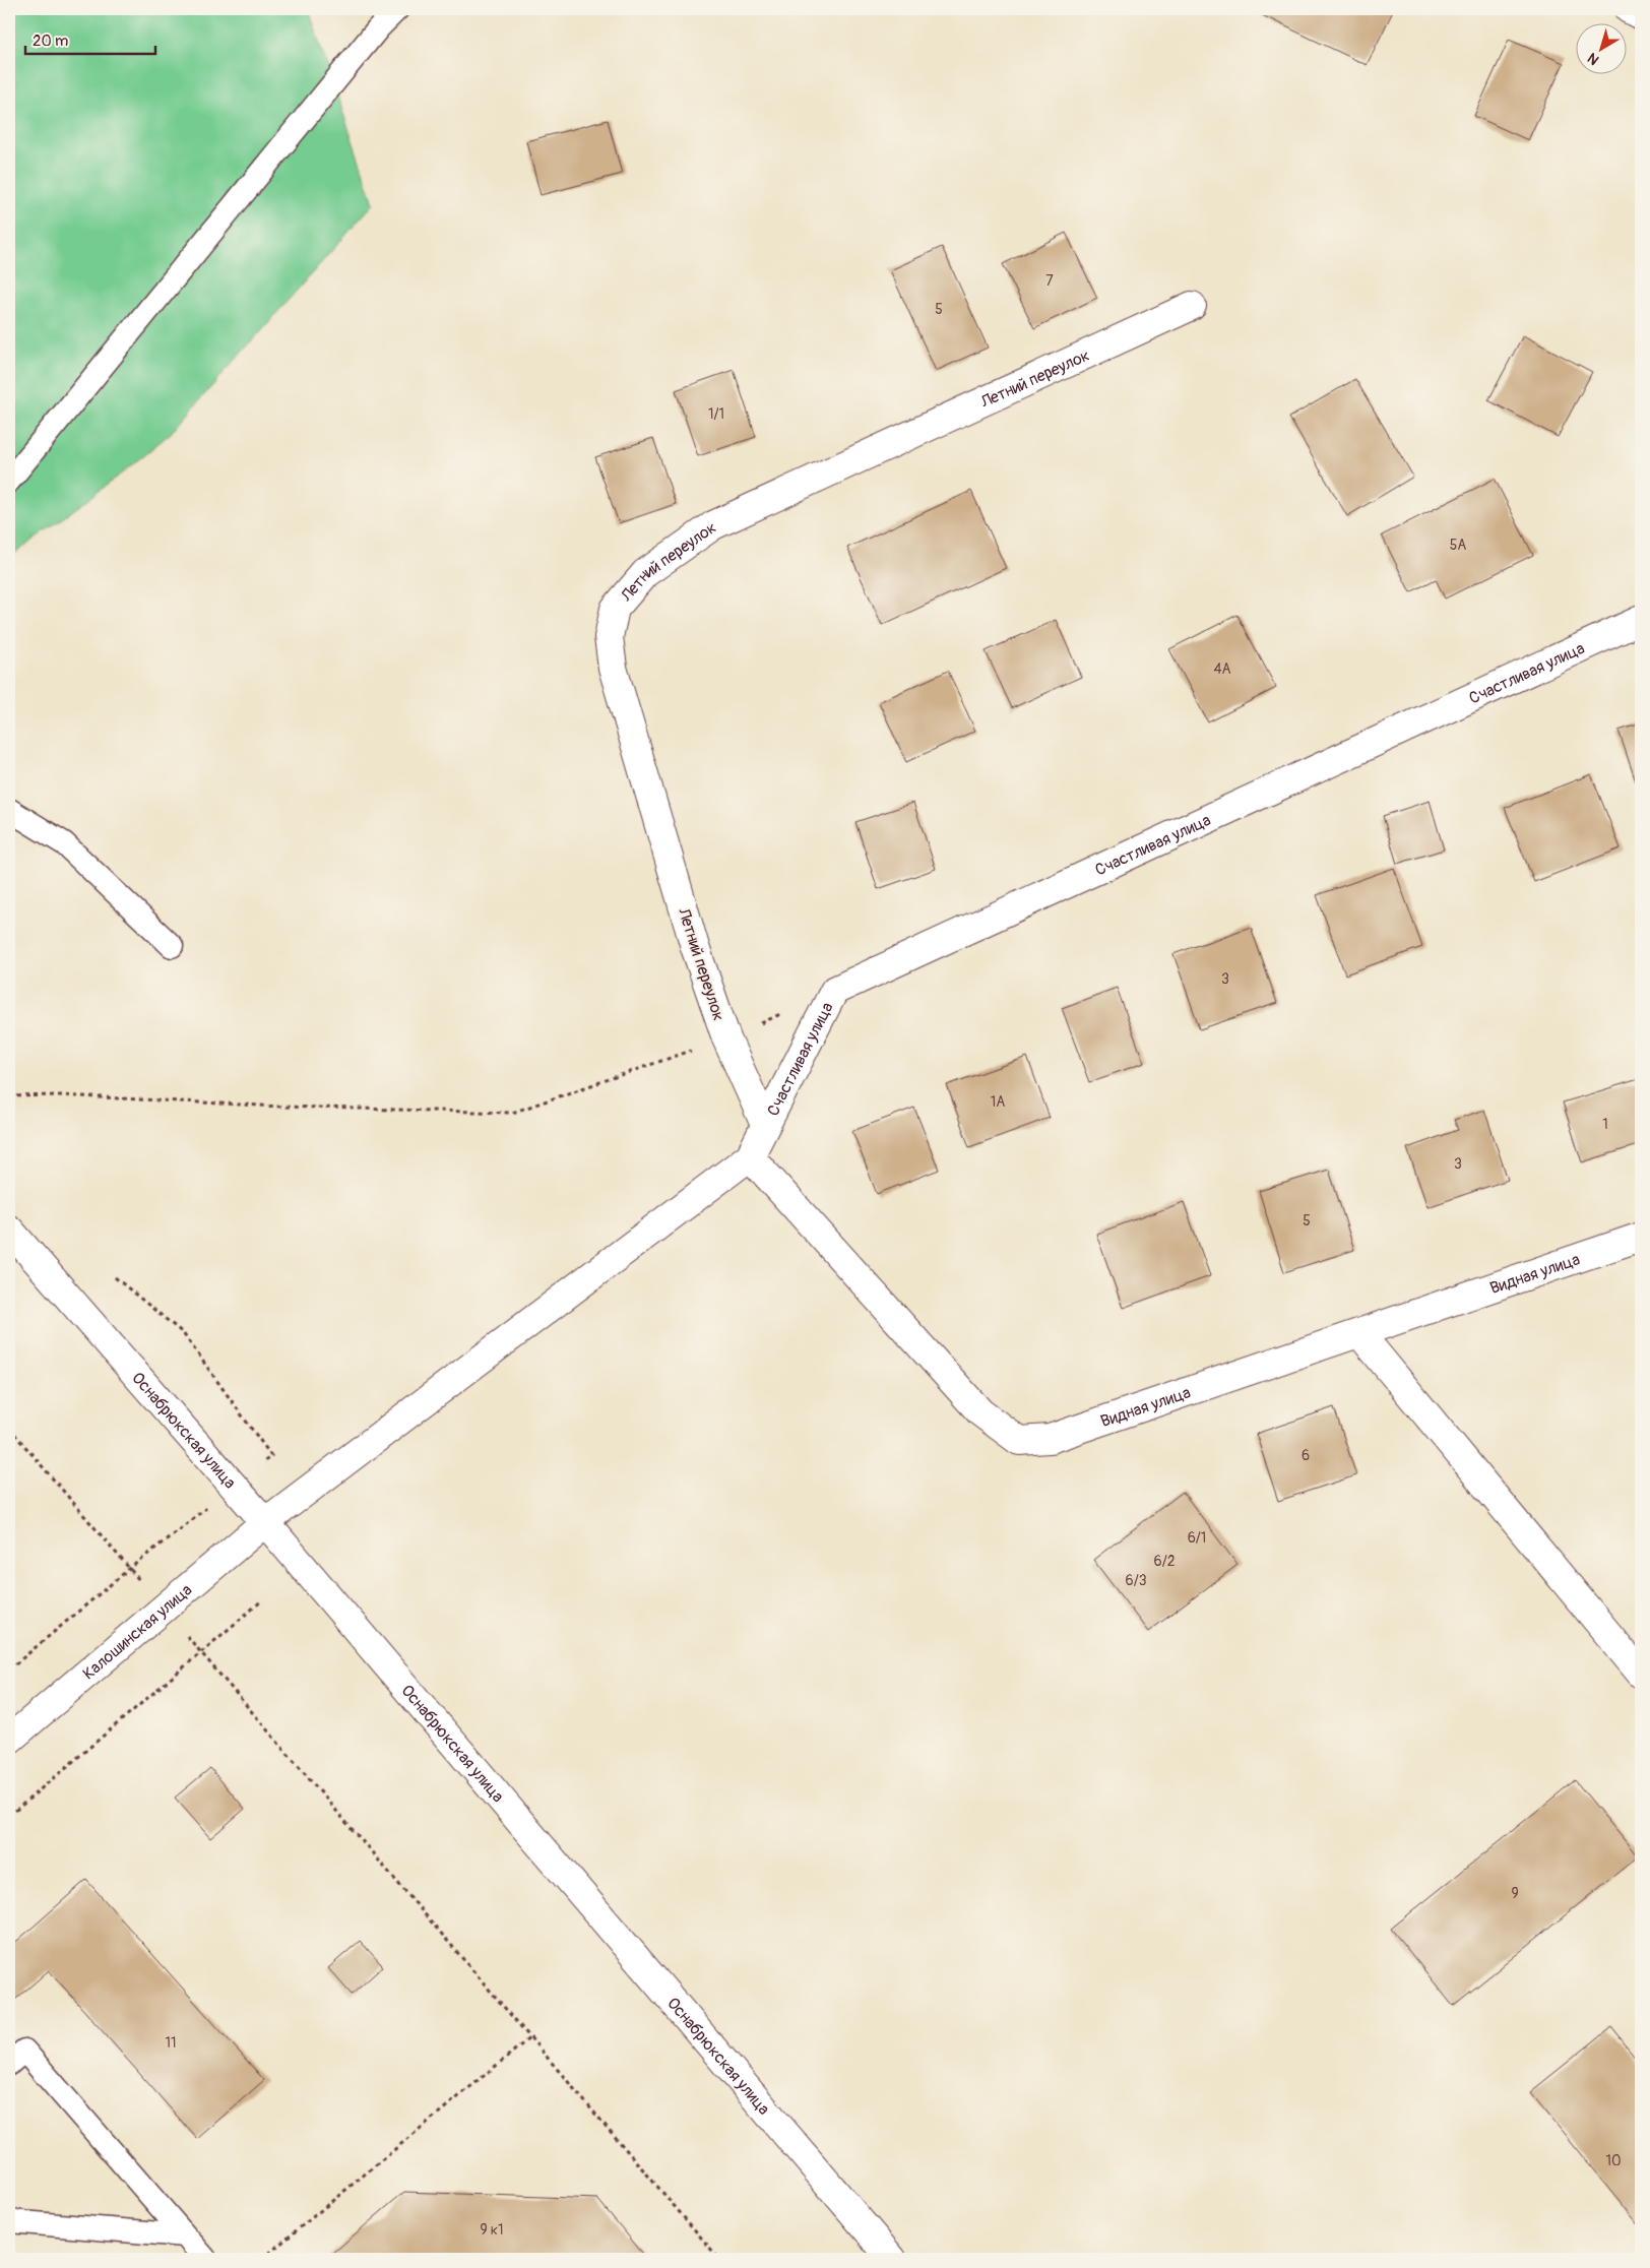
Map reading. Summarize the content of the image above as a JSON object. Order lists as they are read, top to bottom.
{
  "streets": {
    "street": [
      "Летний переулок",
      "Счастливая улица",
      "Видная улица",
      "Оснабрюкская улица",
      "Калошинская улица"
    ]
  },
  "crossings": [
    ["Летний переулок", "Счастливая улица"],
    ["Счастливая улица", "Видная улица"],
    ["Счастливая улица", "Калошинская улица"],
    ["Видная улица", "Калошинская улица"],
    ["Оснабрюкская улица", "Калошинская улица"]
  ],
  "house_numbers": [
    "7",
    "5",
    "1/1",
    "5А",
    "4А",
    "3",
    "1А",
    "1",
    "3",
    "5",
    "6",
    "6/1",
    "6/2",
    "6/3",
    "9",
    "11",
    "10",
    "9 к1"
  ],
  "scale_bar": "20 m",
  "north": "bottom left"
}
